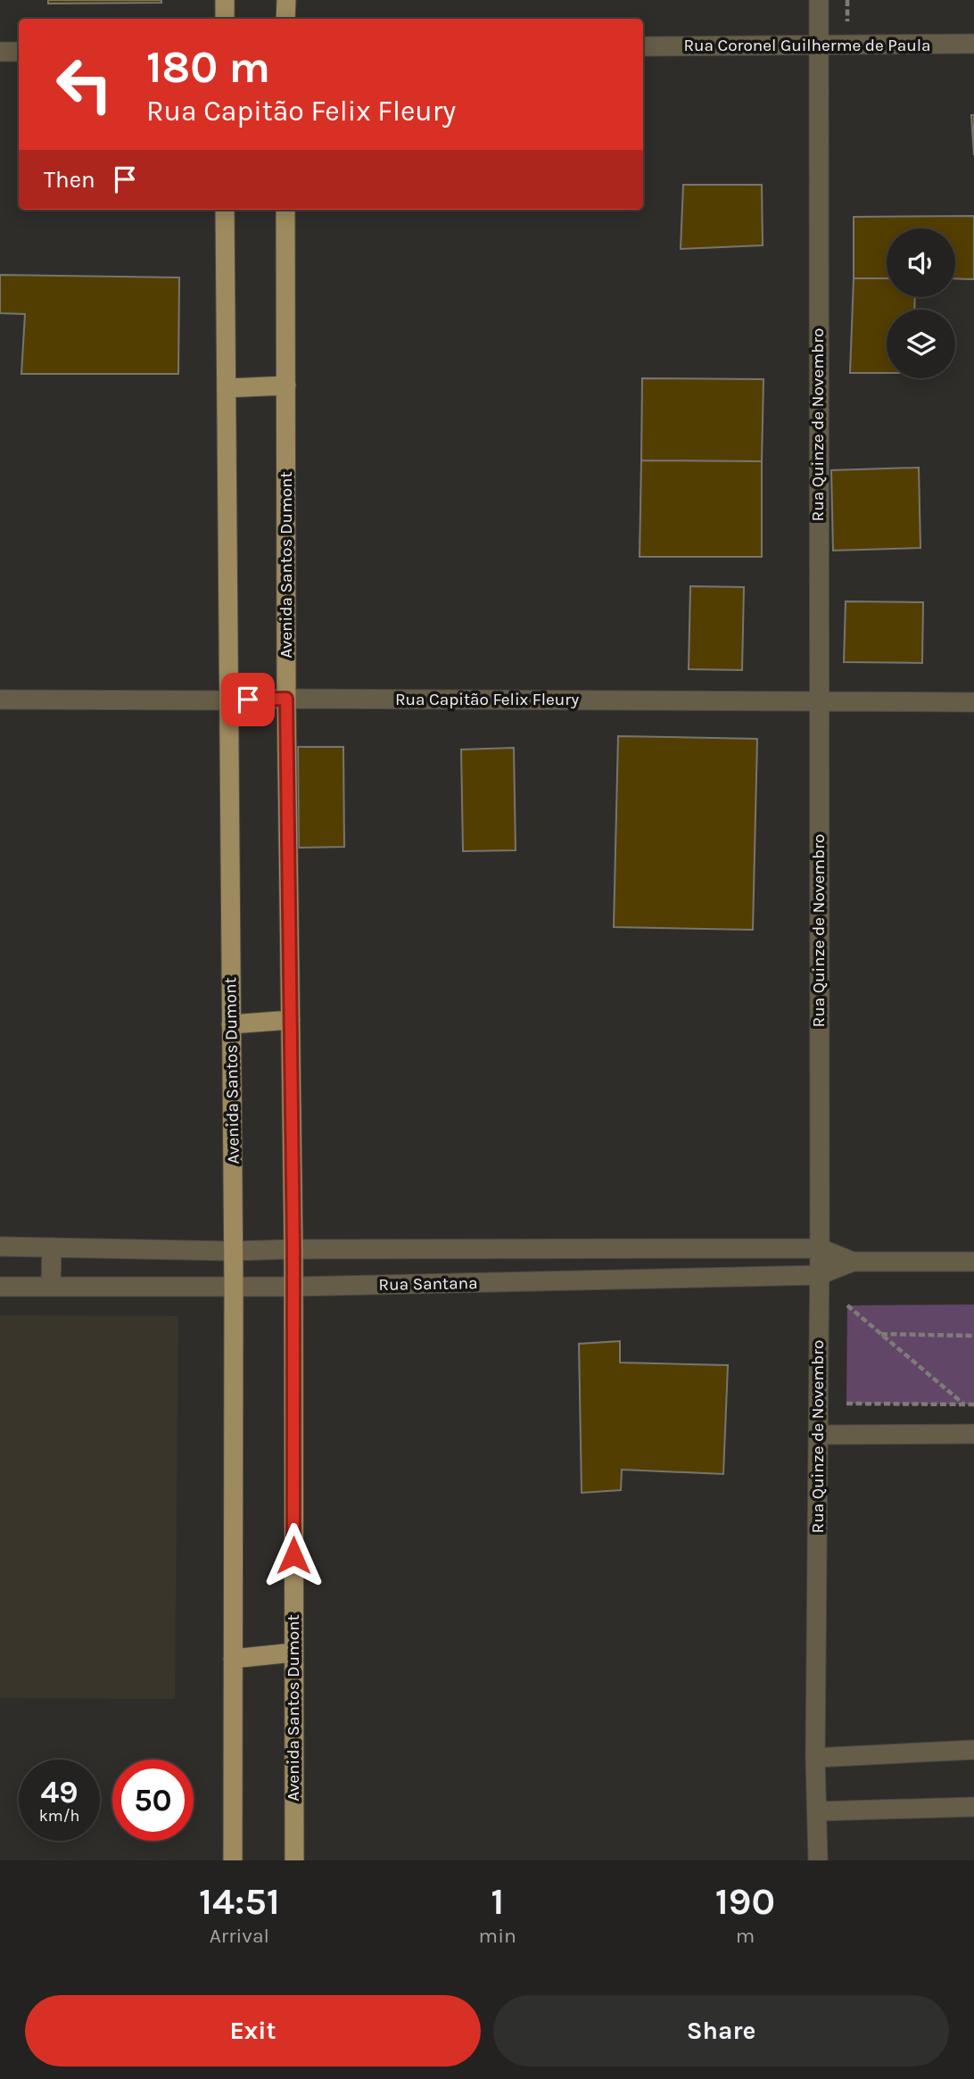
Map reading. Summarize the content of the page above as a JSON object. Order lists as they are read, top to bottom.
{
  "streets": {
    "main road": ["Avenida Santos Dumont"],
    "street": [
      "Rua Coronel Guilherme de Paula",
      "Rua Quinze de Novembro",
      "Rua Capitão Felix Fleury",
      "Rua Santana"
    ]
  },
  "crossings": [
    ["Rua Coronel Guilherme de Paula", "Rua Quinze de Novembro"],
    ["Rua Quinze de Novembro", "Rua Capitão Felix Fleury"],
    ["Rua Quinze de Novembro", "Rua Santana"],
    ["Avenida Santos Dumont", "Rua Capitão Felix Fleury"],
    ["Avenida Santos Dumont", "Rua Santana"]
  ],
  "page": {
    "turn": ["180 m", "Rua Capitão Felix Fleury"],
    "then": "Then",
    "speed": "49 km/h",
    "limit": "50",
    "eta": [
      "14:51",
      "Arrival",
      "1",
      "min",
      "190",
      "m"
    ],
    "buttons": ["Exit", "Share"]
  }
}
